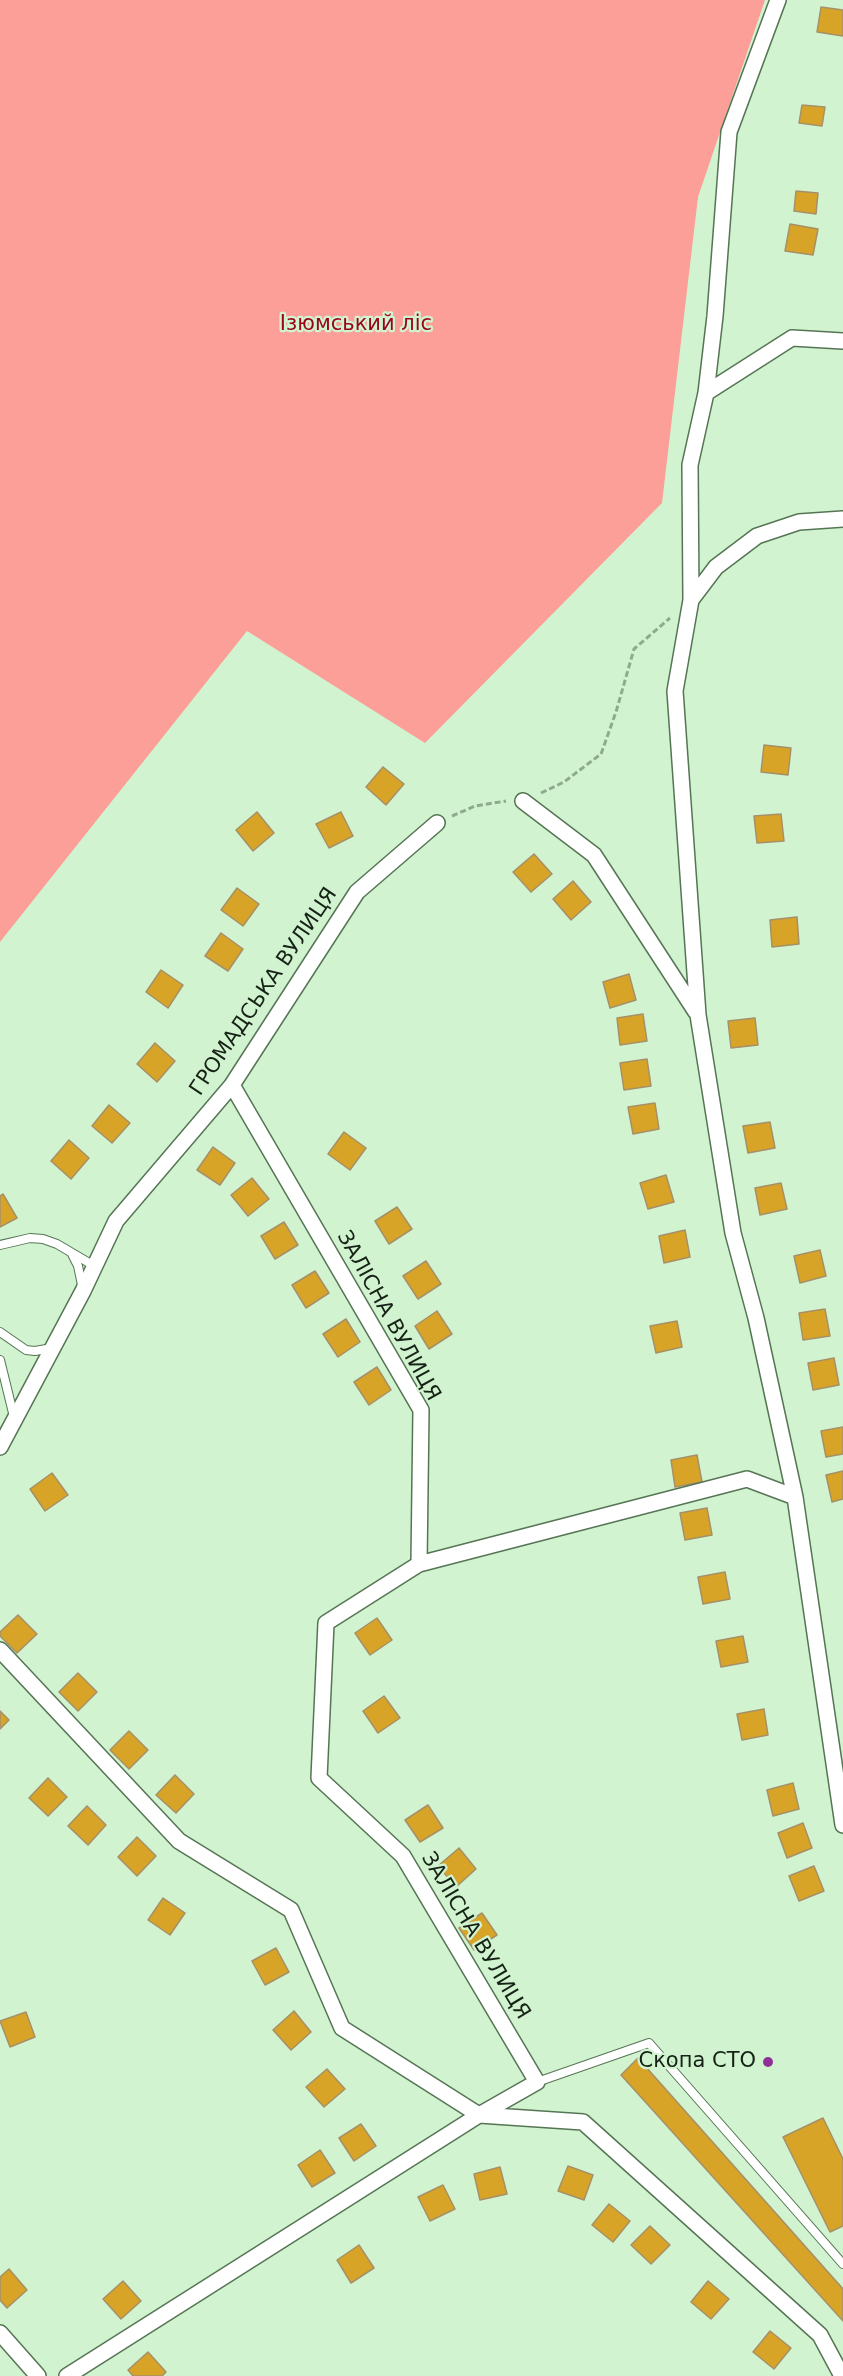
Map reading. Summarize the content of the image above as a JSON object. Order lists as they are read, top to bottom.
{
  "streets": {
    "street": ["ГРОМАДСЬКА ВУЛИЦЯ", "ЗАЛІСНА ВУЛИЦЯ"]
  },
  "crossings": [
    ["ГРОМАДСЬКА ВУЛИЦЯ", "ЗАЛІСНА ВУЛИЦЯ"]
  ],
  "parks": ["Ізюмський ліс"],
  "places": ["Скопа СТО"]
}
